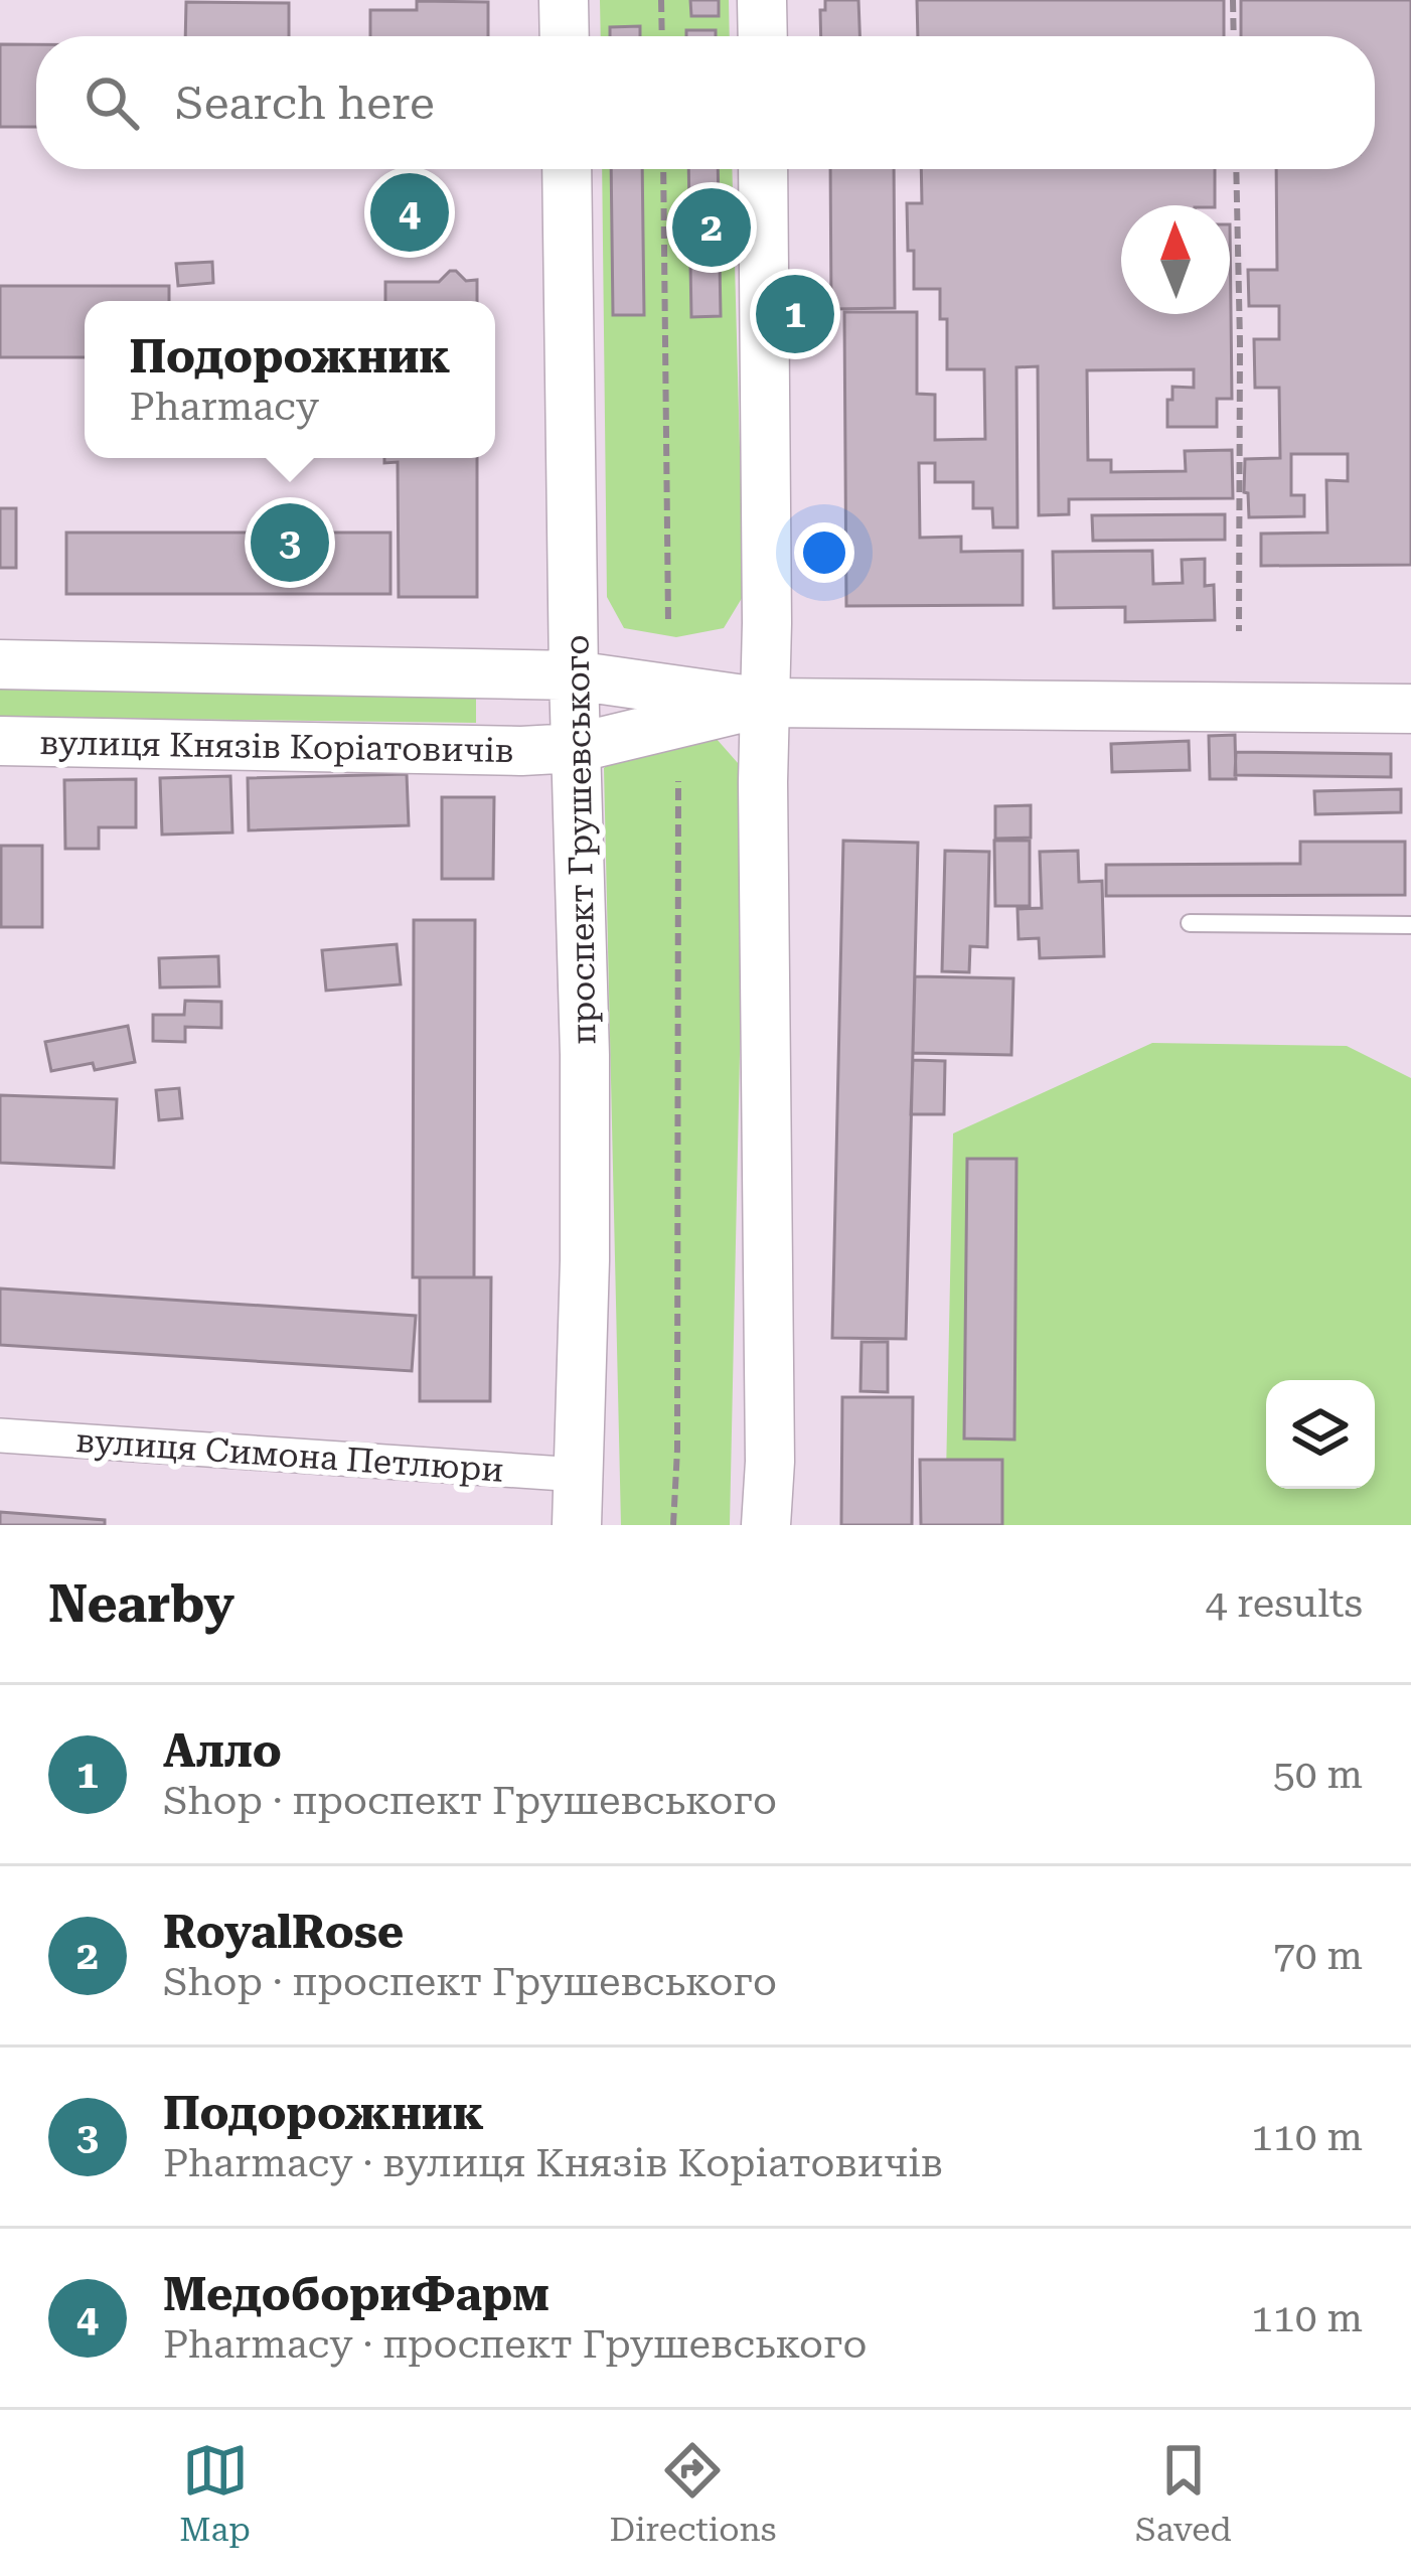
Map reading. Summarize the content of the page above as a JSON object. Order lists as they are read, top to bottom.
{
  "streets": {
    "main road": ["вулиця Князів Коріатовичів", "проспект Грушевського"],
    "street": ["вулиця Симона Петлюри"]
  },
  "crossings": [
    ["вулиця Князів Коріатовичів", "проспект Грушевського"],
    ["проспект Грушевського", "вулиця Симона Петлюри"]
  ],
  "north": "top",
  "page": {
    "search": "Search here",
    "pins": [
      "4",
      "2",
      "1",
      "3"
    ],
    "popup": ["Подорожник", "Pharmacy"],
    "heading": ["Nearby", "4 results"],
    "list": [
      {
        "mark": "1",
        "name": "Алло",
        "note": "Shop · проспект Грушевського",
        "value": "50 m"
      },
      {
        "mark": "2",
        "name": "RoyalRose",
        "note": "Shop · проспект Грушевського",
        "value": "70 m"
      },
      {
        "mark": "3",
        "name": "Подорожник",
        "note": "Pharmacy · вулиця Князів Коріатовичів",
        "value": "110 m"
      },
      {
        "mark": "4",
        "name": "МедобориФарм",
        "note": "Pharmacy · проспект Грушевського",
        "value": "110 m"
      }
    ],
    "nav": ["Map", "Directions", "Saved"]
  }
}
